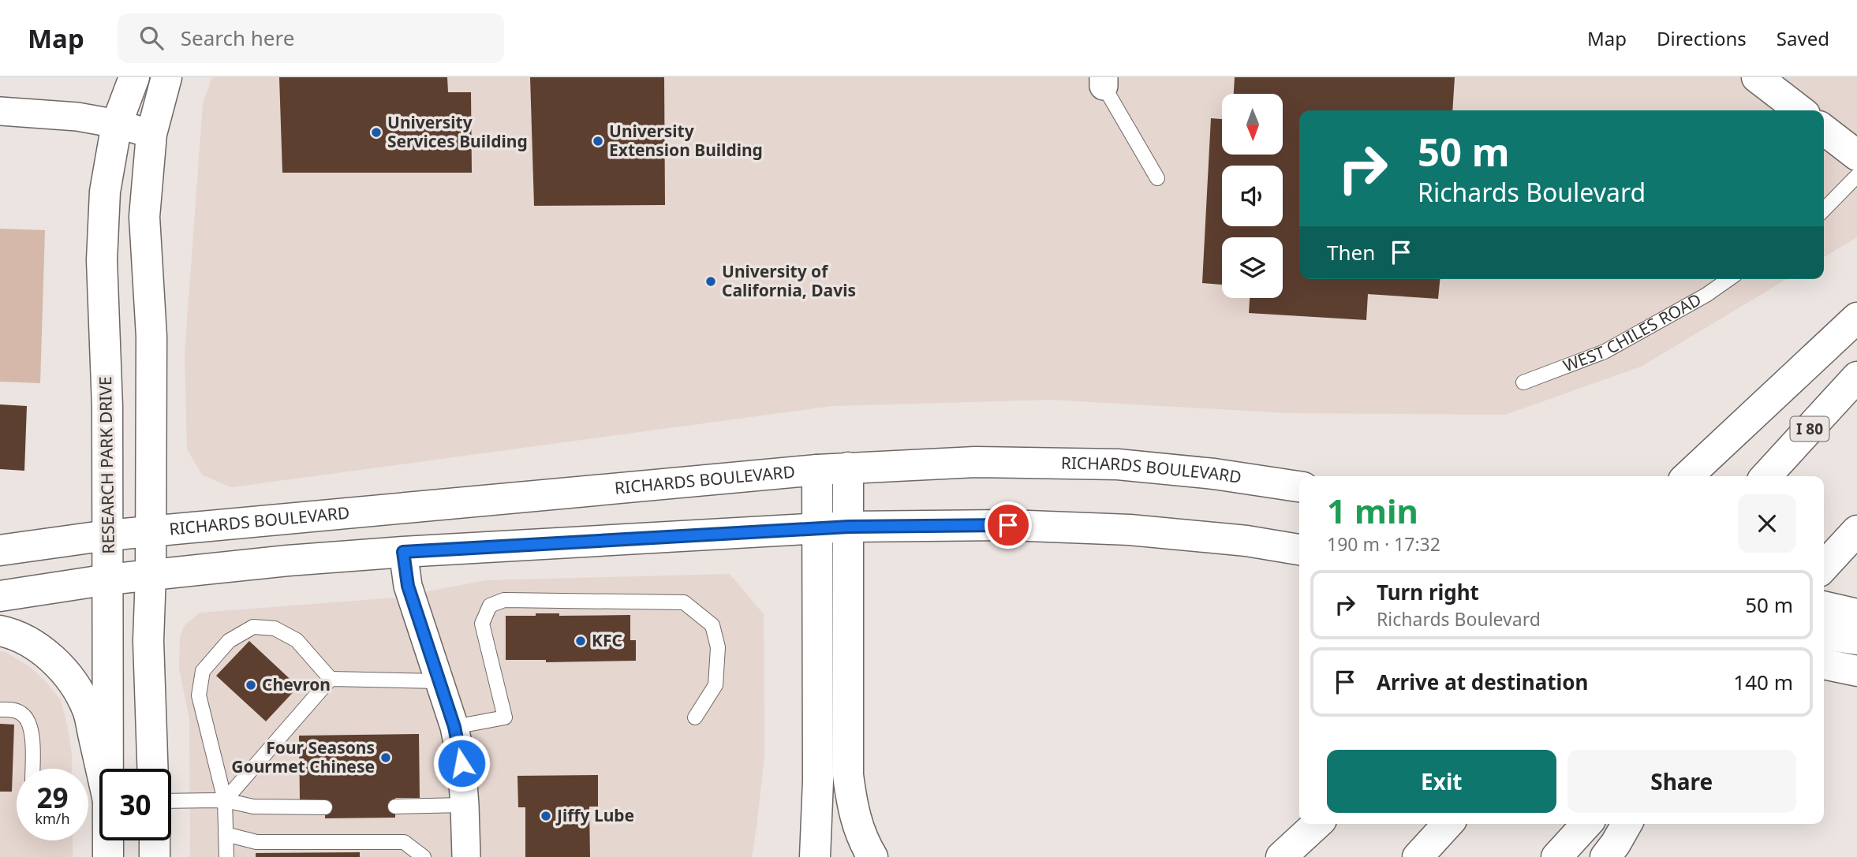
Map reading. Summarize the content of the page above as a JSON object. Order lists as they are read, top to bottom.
{
  "streets": {
    "main road": ["I 80", "RESEARCH PARK DRIVE", "RICHARDS BOULEVARD"],
    "lane": ["WEST CHILES ROAD"]
  },
  "crossings": [
    ["RESEARCH PARK DRIVE", "RICHARDS BOULEVARD"]
  ],
  "places": [
    "University Services Building",
    "University Extension Building",
    "University of California, Davis",
    "KFC",
    "Chevron",
    "Four Seasons Gourmet Chinese",
    "Jiffy Lube"
  ],
  "north": "bottom",
  "page": {
    "header": "Map",
    "search": "Search here",
    "nav": ["Map", "Directions", "Saved"],
    "turn": ["50 m", "Richards Boulevard"],
    "then": "Then",
    "heading": ["1 min", "190 m · 17:32"],
    "list": [
      {
        "name": "Turn right",
        "note": "Richards Boulevard",
        "value": "50 m"
      },
      {
        "name": "Arrive at destination",
        "value": "140 m"
      }
    ],
    "buttons": ["Exit", "Share"],
    "speed": "29 km/h",
    "limit": "30"
  }
}
